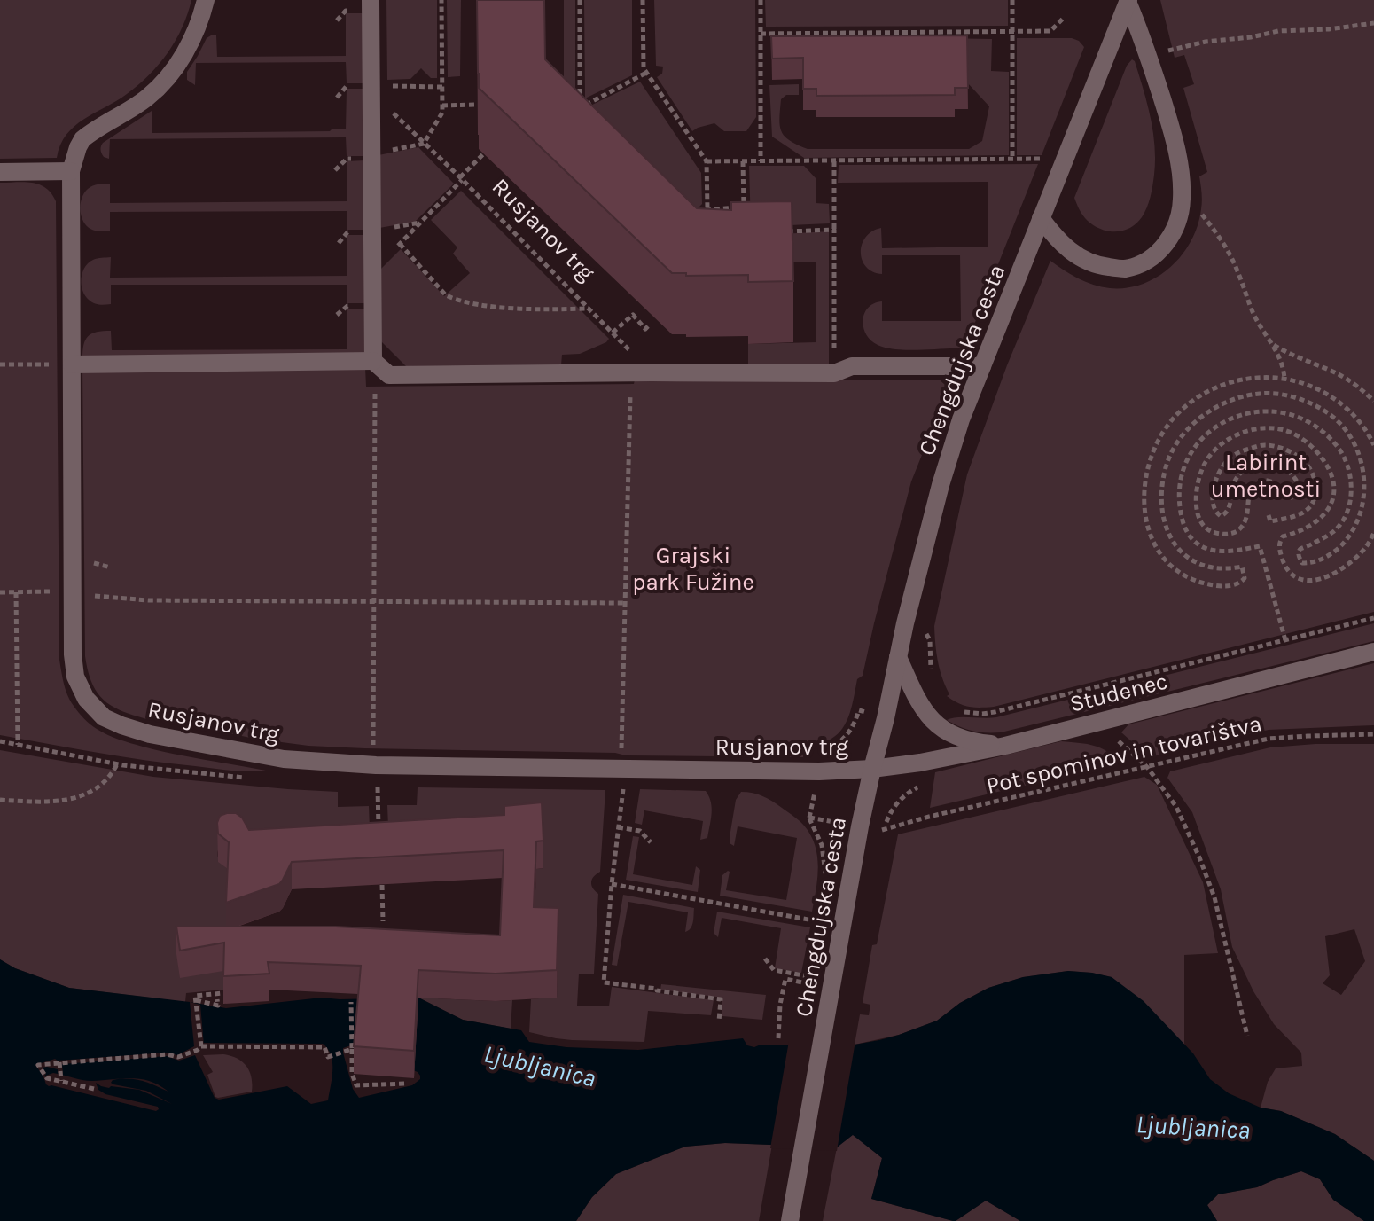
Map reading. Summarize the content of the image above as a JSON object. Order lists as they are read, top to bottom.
{
  "streets": {
    "street": ["Rusjanov trg", "Chengdujska cesta", "Studenec"],
    "path": ["Pot spominov in tovarištva"]
  },
  "crossings": [
    ["Rusjanov trg", "Chengdujska cesta"],
    ["Rusjanov trg", "Studenec"],
    ["Chengdujska cesta", "Studenec"],
    ["Chengdujska cesta", "Pot spominov in tovarištva"]
  ],
  "water": ["Ljubljanica"],
  "parks": ["Labirint umetnosti", "Grajski park Fužine"]
}
